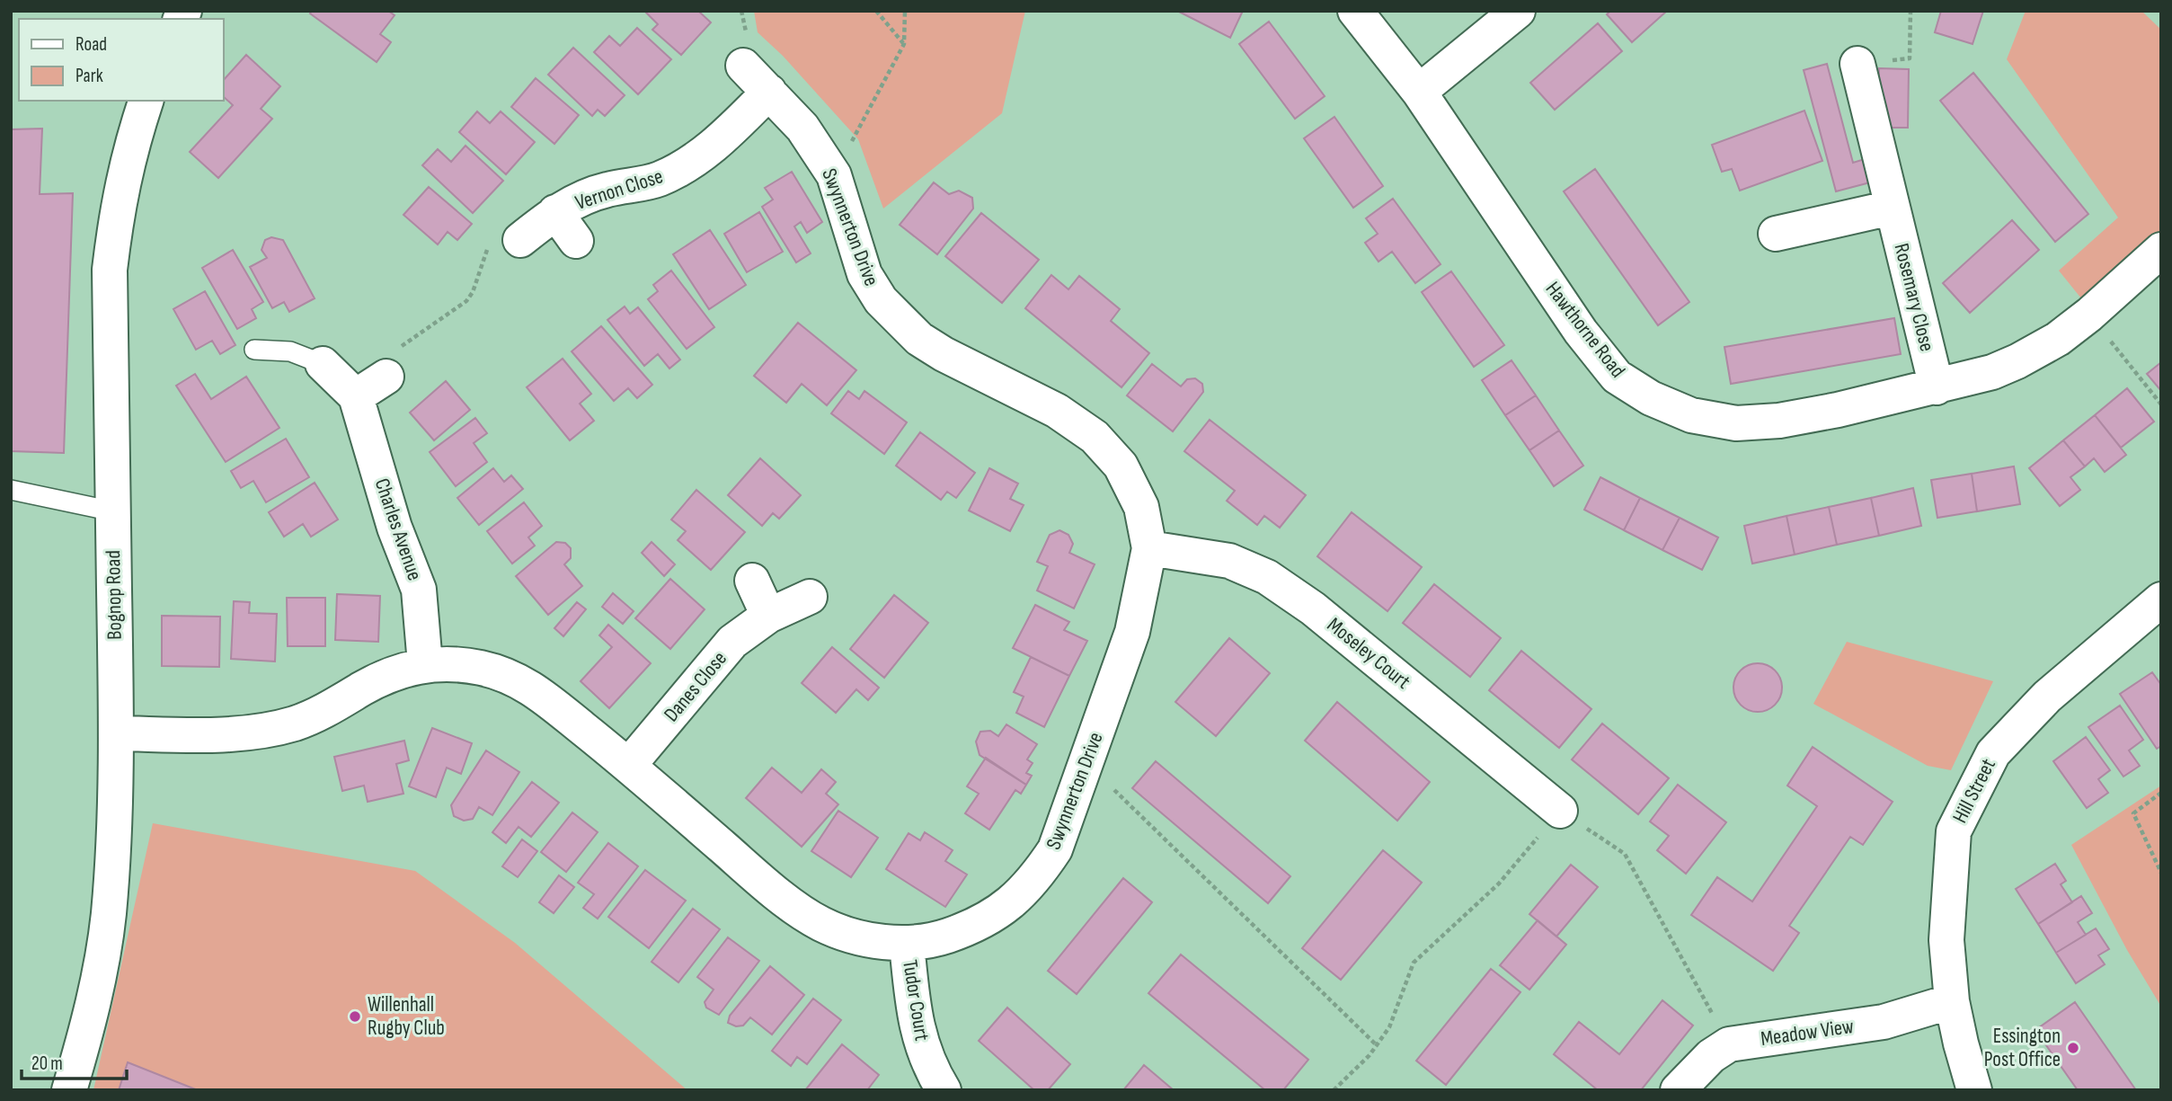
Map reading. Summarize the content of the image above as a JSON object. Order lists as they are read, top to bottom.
{
  "streets": {
    "street": [
      "Vernon Close",
      "Swynnerton Drive",
      "Rosemary Close",
      "Hawthorne Road",
      "Charles Avenue",
      "Bognop Road",
      "Moseley Court",
      "Danes Close",
      "Hill Street",
      "Tudor Court",
      "Meadow View"
    ]
  },
  "crossings": [
    ["Vernon Close", "Swynnerton Drive"],
    ["Swynnerton Drive", "Charles Avenue"],
    ["Swynnerton Drive", "Bognop Road"],
    ["Swynnerton Drive", "Moseley Court"],
    ["Swynnerton Drive", "Danes Close"],
    ["Swynnerton Drive", "Tudor Court"],
    ["Rosemary Close", "Hawthorne Road"],
    ["Hill Street", "Meadow View"]
  ],
  "places": ["Willenhall Rugby Club", "Essington Post Office"],
  "legend": ["Road", "Park"],
  "scale_bar": "20 m"
}
